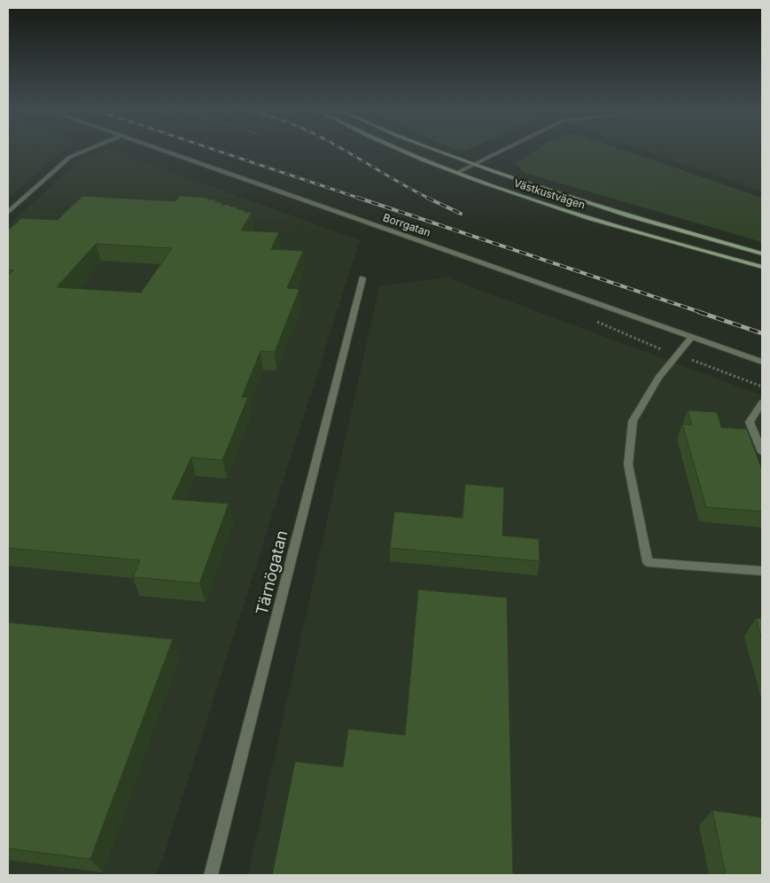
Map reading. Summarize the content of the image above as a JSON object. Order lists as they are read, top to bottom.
{
  "streets": {
    "main road": ["Västkustvägen"],
    "street": ["Borrgatan", "Tärnögatan"]
  }
}
